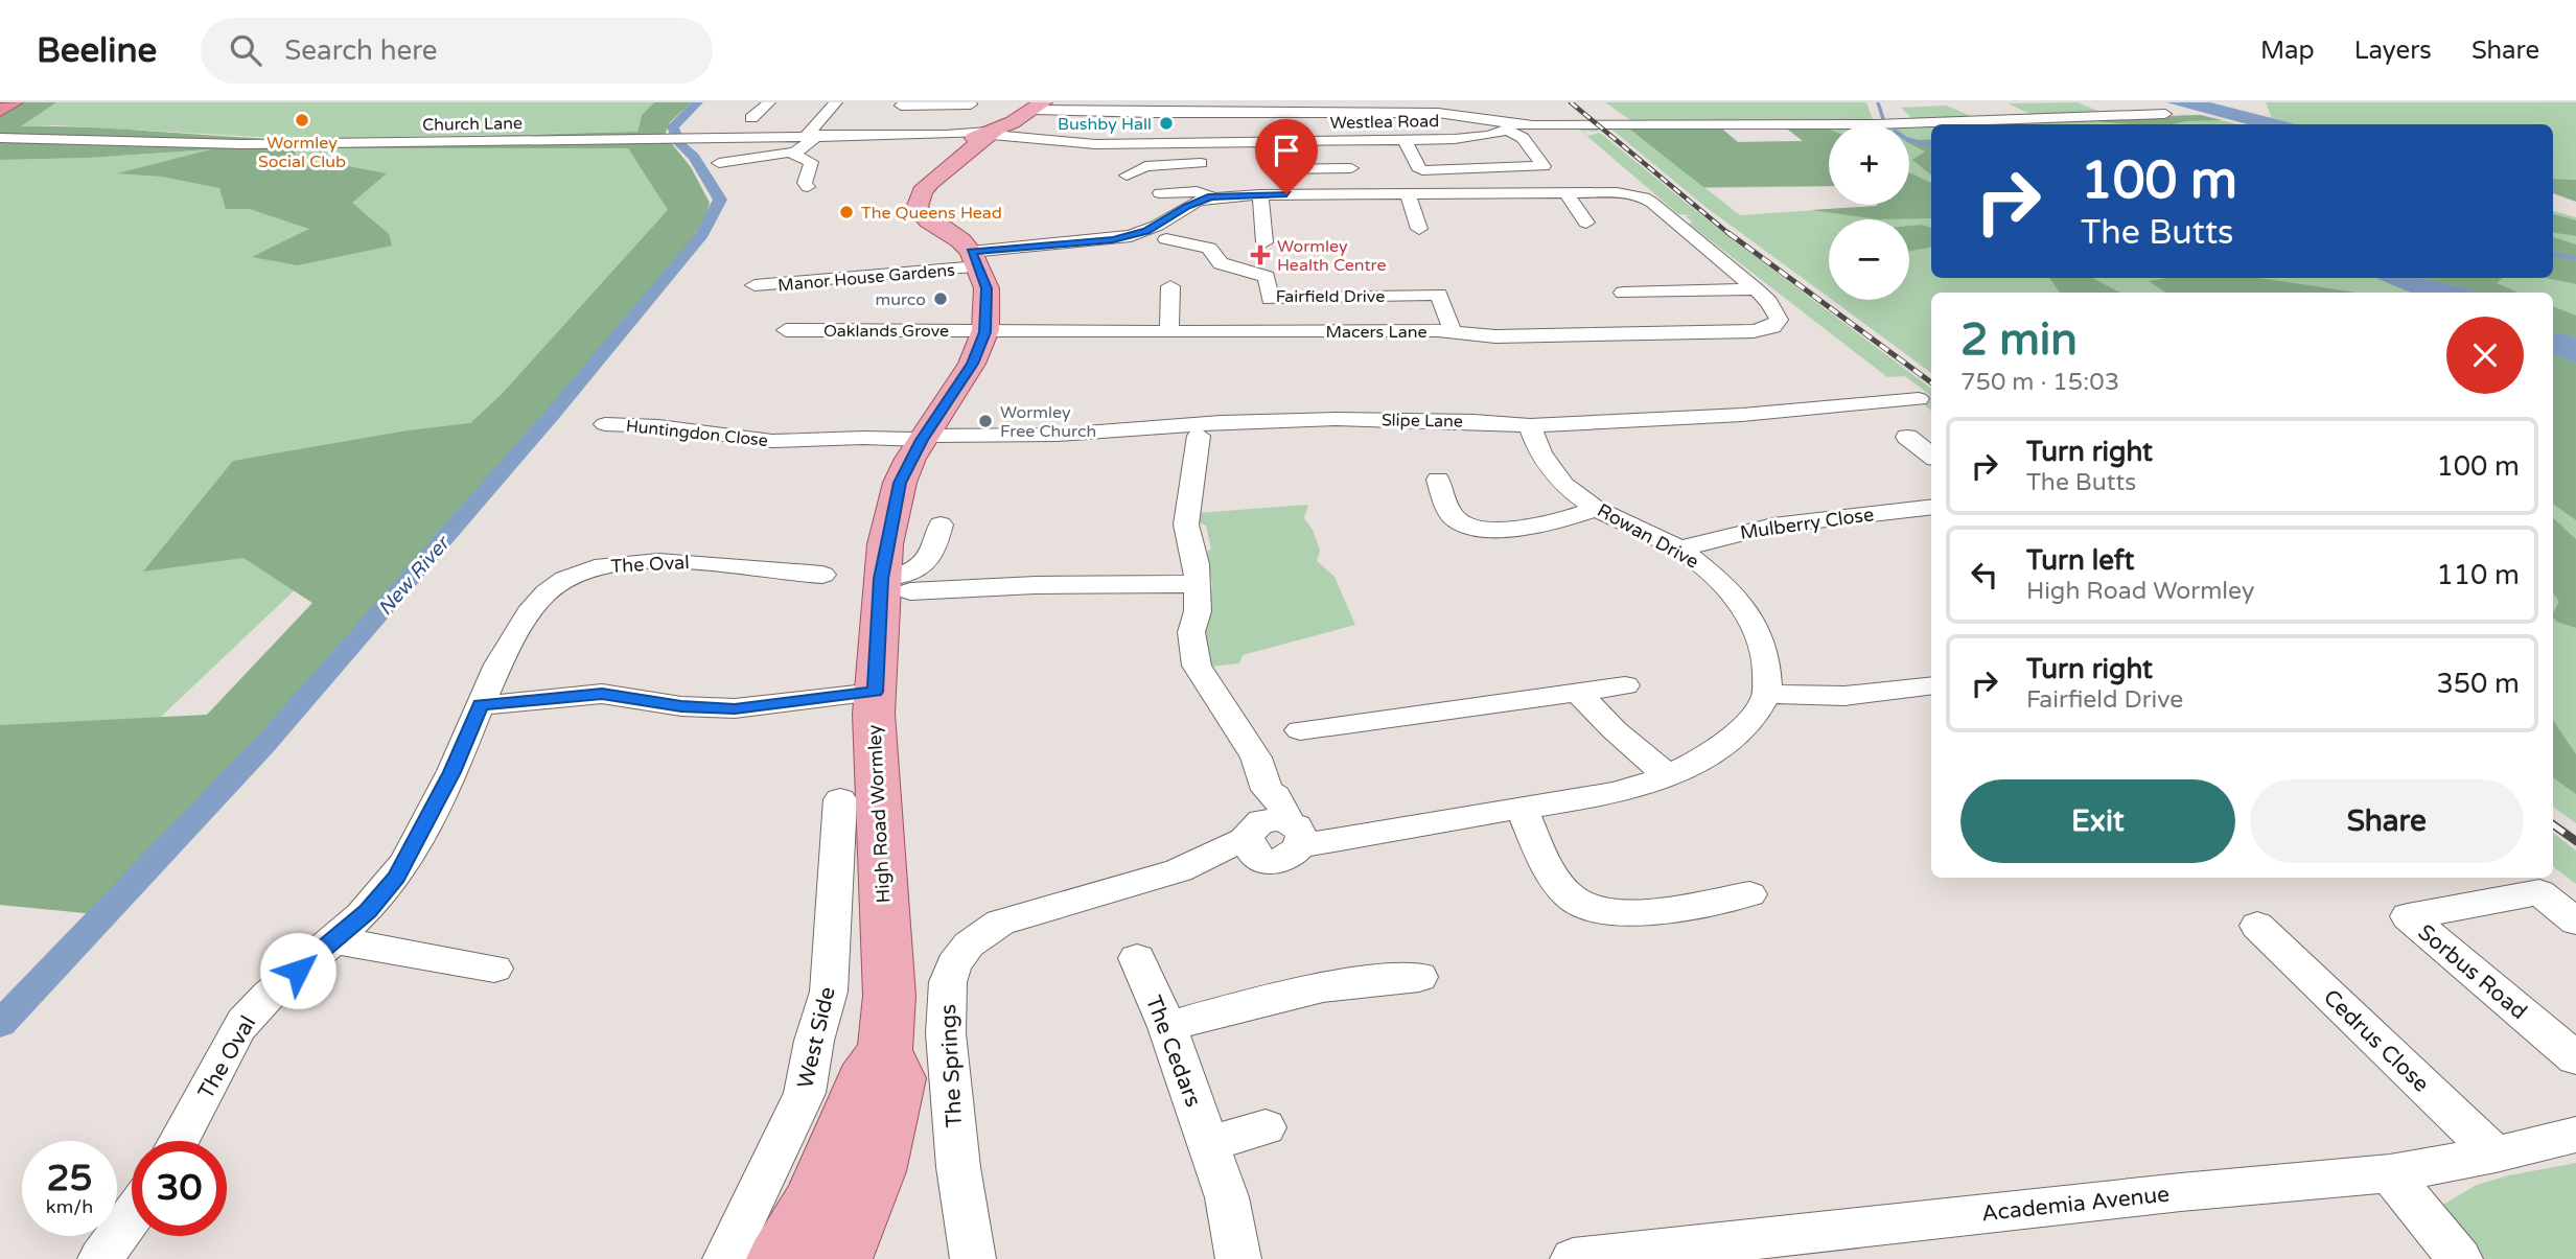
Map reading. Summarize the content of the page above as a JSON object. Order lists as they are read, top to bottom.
{
  "streets": {
    "main road": ["High Road Wormley"],
    "street": [
      "Westlea Road",
      "Church Lane",
      "Manor House Gardens",
      "Fairfield Drive",
      "Oaklands Grove",
      "Macers Lane",
      "Slipe Lane",
      "Huntingdon Close",
      "Mulberry Close",
      "Rowan Drive",
      "The Oval",
      "Sorbus Road",
      "West Side",
      "Cedrus Close",
      "The Cedars",
      "The Springs",
      "Academia Avenue"
    ]
  },
  "crossings": [
    ["Westlea Road", "Church Lane"],
    ["Manor House Gardens", "Fairfield Drive"],
    ["Manor House Gardens", "High Road Wormley"],
    ["Fairfield Drive", "Macers Lane"],
    ["Fairfield Drive", "High Road Wormley"],
    ["Oaklands Grove", "Macers Lane"],
    ["Oaklands Grove", "High Road Wormley"],
    ["Macers Lane", "High Road Wormley"],
    ["Slipe Lane", "Huntingdon Close"],
    ["Slipe Lane", "Rowan Drive"],
    ["Slipe Lane", "High Road Wormley"],
    ["Huntingdon Close", "High Road Wormley"],
    ["Mulberry Close", "Rowan Drive"],
    ["Cedrus Close", "Academia Avenue"]
  ],
  "water": ["New River"],
  "places": {
    "other": [
      "Wormley Social Club",
      "Bushby Hall",
      "The Queens Head",
      "murco",
      "Wormley Free Church"
    ],
    "health": ["Wormley Health Centre"]
  },
  "page": {
    "header": "Beeline",
    "search": "Search here",
    "nav": ["Map", "Layers", "Share"],
    "map_buttons": ["+", "−"],
    "turn": ["100 m", "The Butts"],
    "heading": ["2 min", "750 m · 15:03"],
    "list": [
      {
        "name": "Turn right",
        "note": "The Butts",
        "value": "100 m"
      },
      {
        "name": "Turn left",
        "note": "High Road Wormley",
        "value": "110 m"
      },
      {
        "name": "Turn right",
        "note": "Fairfield Drive",
        "value": "350 m"
      }
    ],
    "buttons": ["Exit", "Share"],
    "speed": "25 km/h",
    "limit": "30"
  }
}
